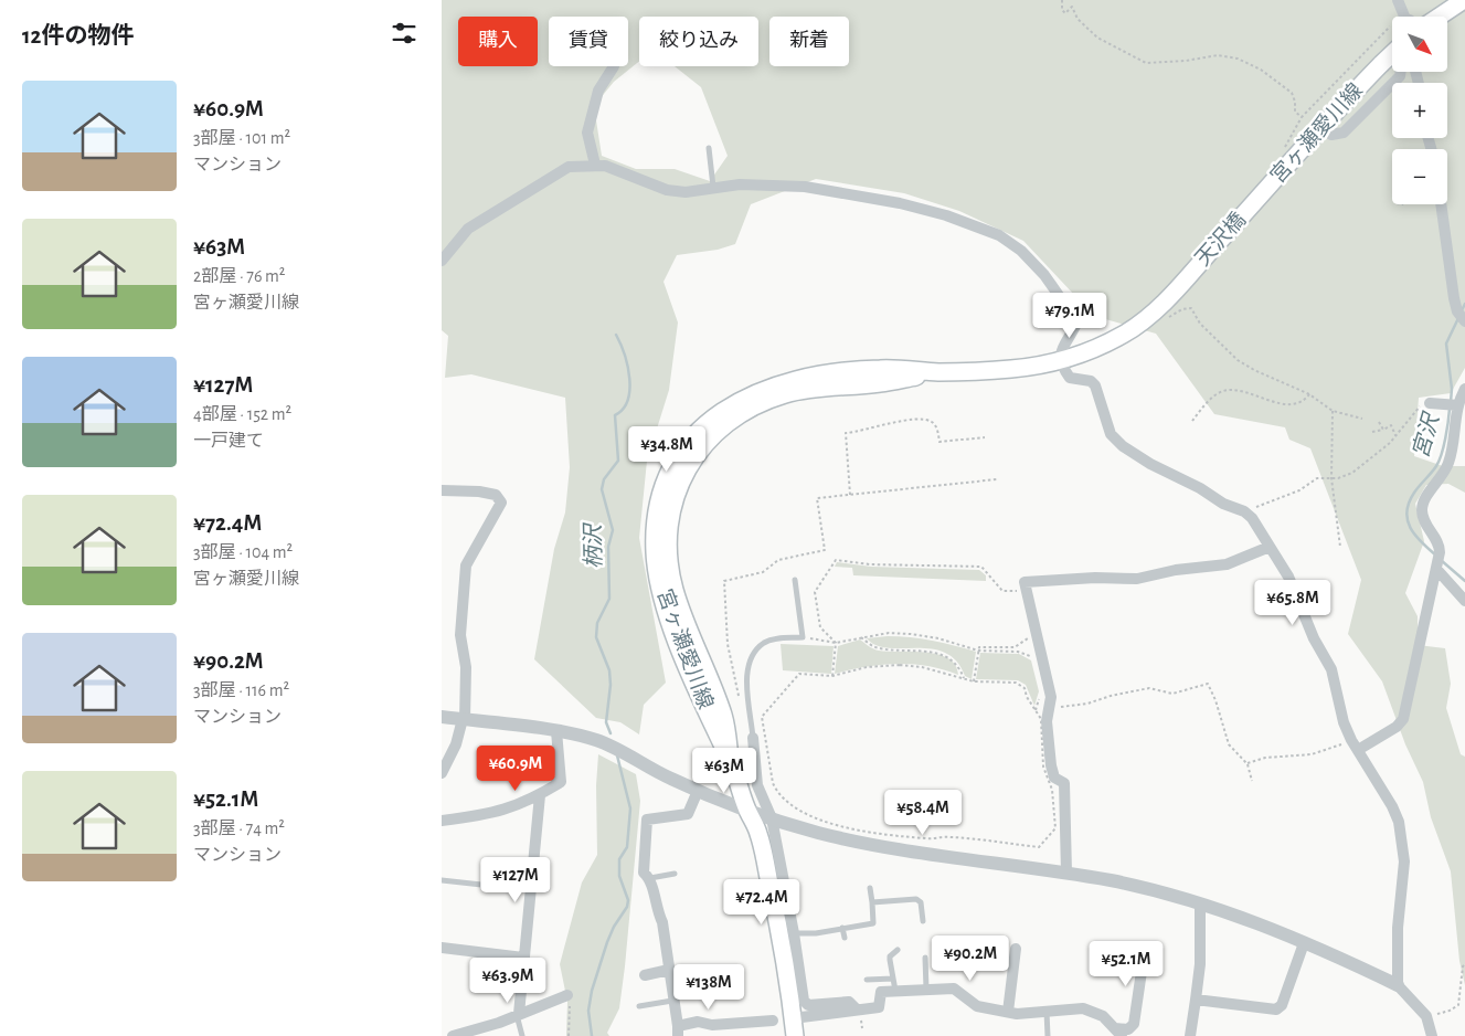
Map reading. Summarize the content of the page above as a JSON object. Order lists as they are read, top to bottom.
{
  "streets": {
    "main road": ["宮ヶ瀬愛川線", "天沢橋"]
  },
  "crossings": [
    ["宮ヶ瀬愛川線", "天沢橋"]
  ],
  "water": ["宮沢", "柄沢"],
  "north": "bottom right",
  "page": {
    "heading": "12件の物件",
    "map_buttons": ["+", "−"],
    "chip": [
      "購入",
      "賃貸",
      "絞り込み",
      "新着"
    ],
    "list": [
      {
        "name": "¥60.9M",
        "note": "3部屋 · 101 m² · マンション"
      },
      {
        "name": "¥63M",
        "note": "2部屋 · 76 m² · 宮ヶ瀬愛川線"
      },
      {
        "name": "¥127M",
        "note": "4部屋 · 152 m² · 一戸建て"
      },
      {
        "name": "¥72.4M",
        "note": "3部屋 · 104 m² · 宮ヶ瀬愛川線"
      },
      {
        "name": "¥90.2M",
        "note": "3部屋 · 116 m² · マンション"
      },
      {
        "name": "¥52.1M",
        "note": "3部屋 · 74 m² · マンション"
      }
    ],
    "price": [
      "¥79.1M",
      "¥34.8M",
      "¥65.8M",
      "¥60.9M",
      "¥63M",
      "¥58.4M",
      "¥127M",
      "¥72.4M",
      "¥90.2M",
      "¥52.1M",
      "¥63.9M",
      "¥138M"
    ]
  }
}
